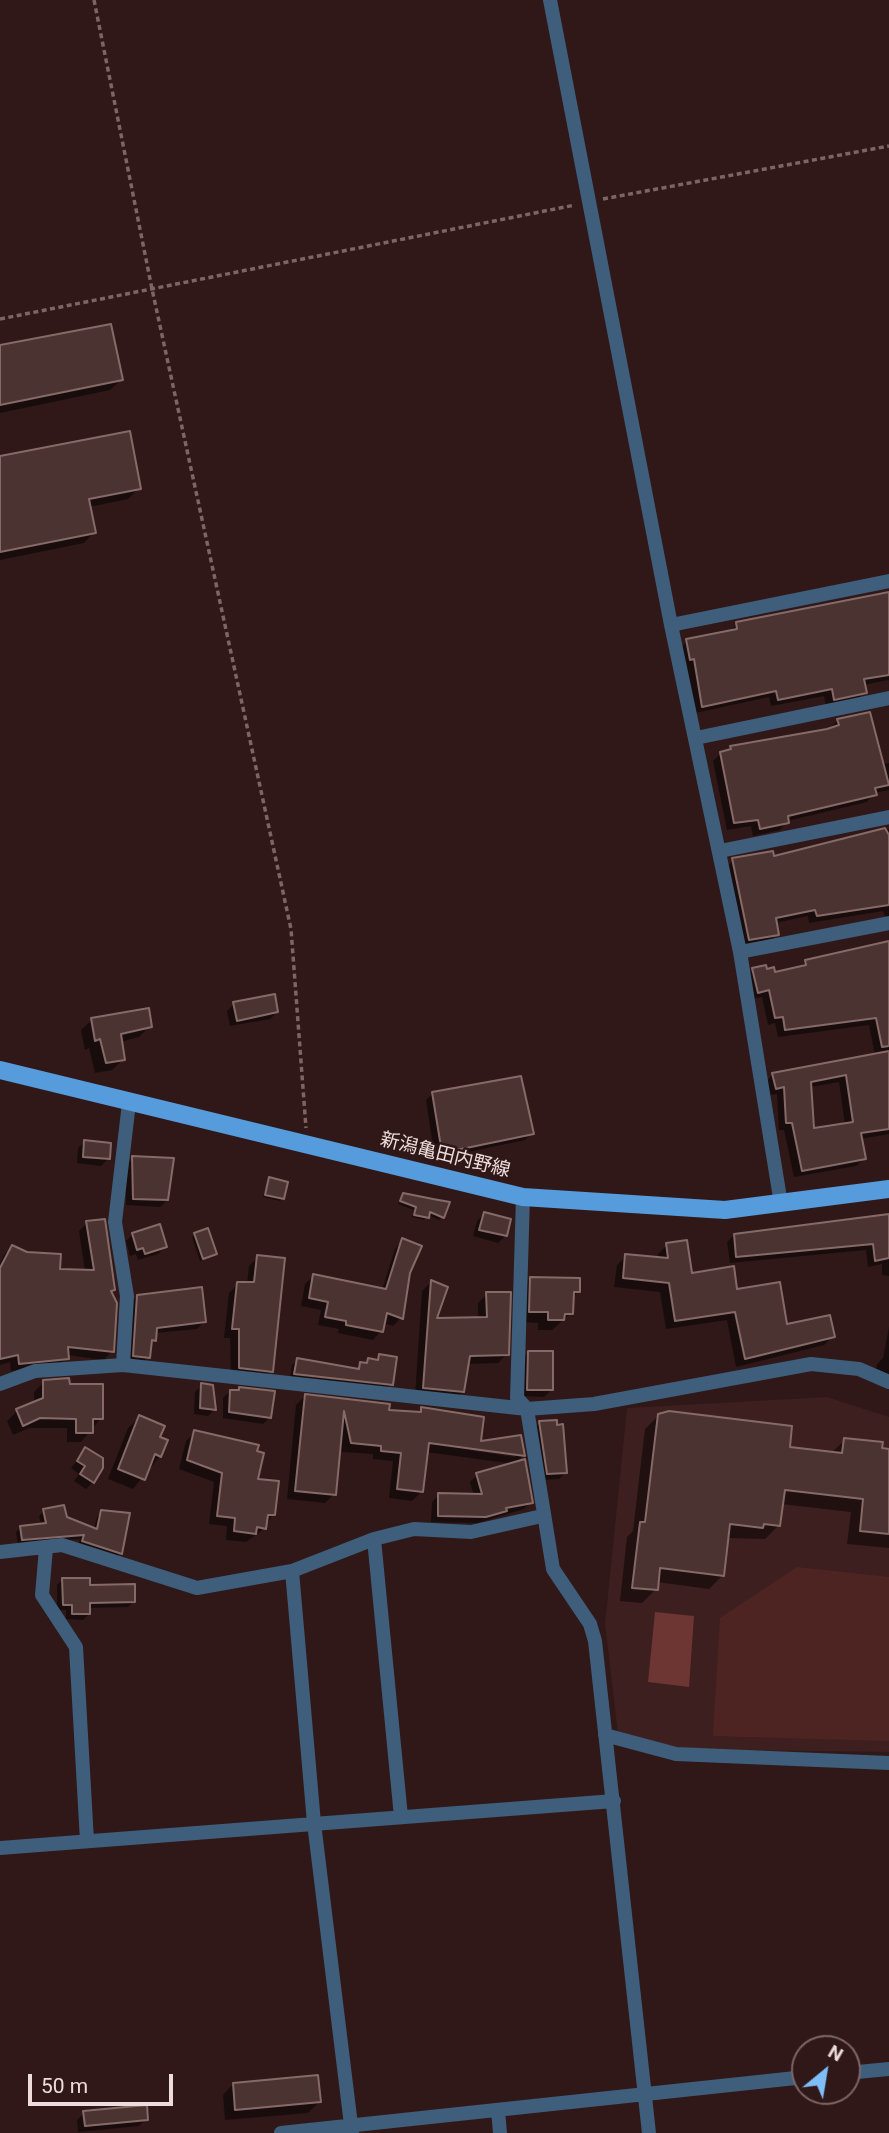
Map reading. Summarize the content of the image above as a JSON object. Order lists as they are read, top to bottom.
{
  "streets": {
    "main road": ["新潟亀田内野線"]
  },
  "scale_bar": "50 m",
  "north": "top right"
}
